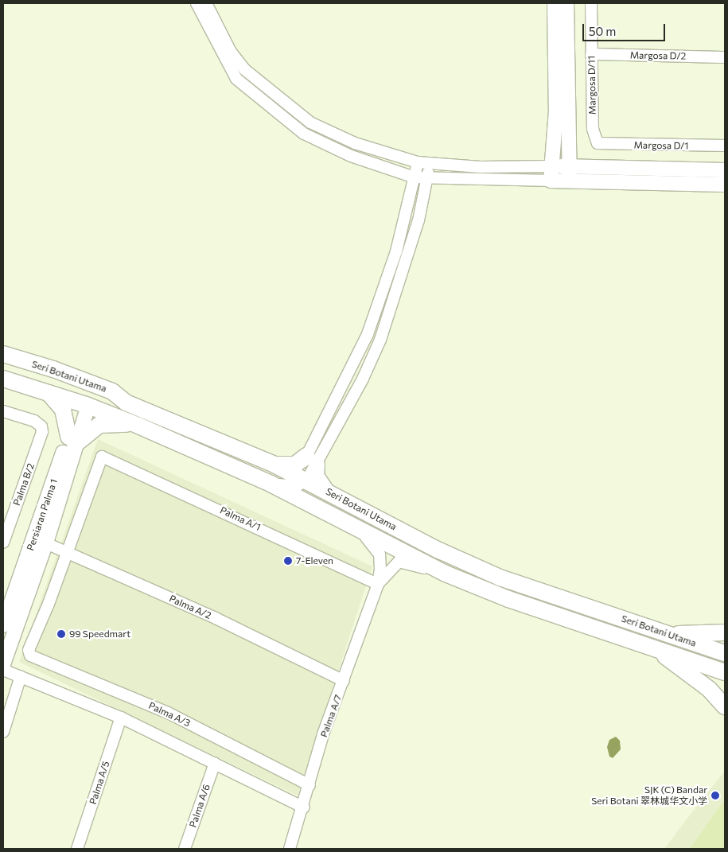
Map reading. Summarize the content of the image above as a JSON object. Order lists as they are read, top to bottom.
{
  "streets": {
    "main road": ["Seri Botani Utama"],
    "street": [
      "Margosa D/2",
      "Margosa D/11",
      "Margosa D/1",
      "Palma B/2",
      "Persiaran Palma 1",
      "Palma A/1",
      "Palma A/2",
      "Palma A/3",
      "Palma A/7",
      "Palma A/5",
      "Palma A/6"
    ]
  },
  "crossings": [
    ["Margosa D/2", "Margosa D/11"],
    ["Margosa D/11", "Margosa D/1"],
    ["Seri Botani Utama", "Persiaran Palma 1"],
    ["Seri Botani Utama", "Palma A/7"],
    ["Persiaran Palma 1", "Palma A/2"],
    ["Palma A/1", "Palma A/2"],
    ["Palma A/1", "Palma A/3"],
    ["Palma A/1", "Palma A/7"],
    ["Palma A/2", "Palma A/3"],
    ["Palma A/2", "Palma A/7"],
    ["Palma A/3", "Palma A/7"]
  ],
  "places": ["7-Eleven", "99 Speedmart", "SJK (C) Bandar Seri Botani 翠林城华文小学"],
  "scale_bar": "50 m"
}
